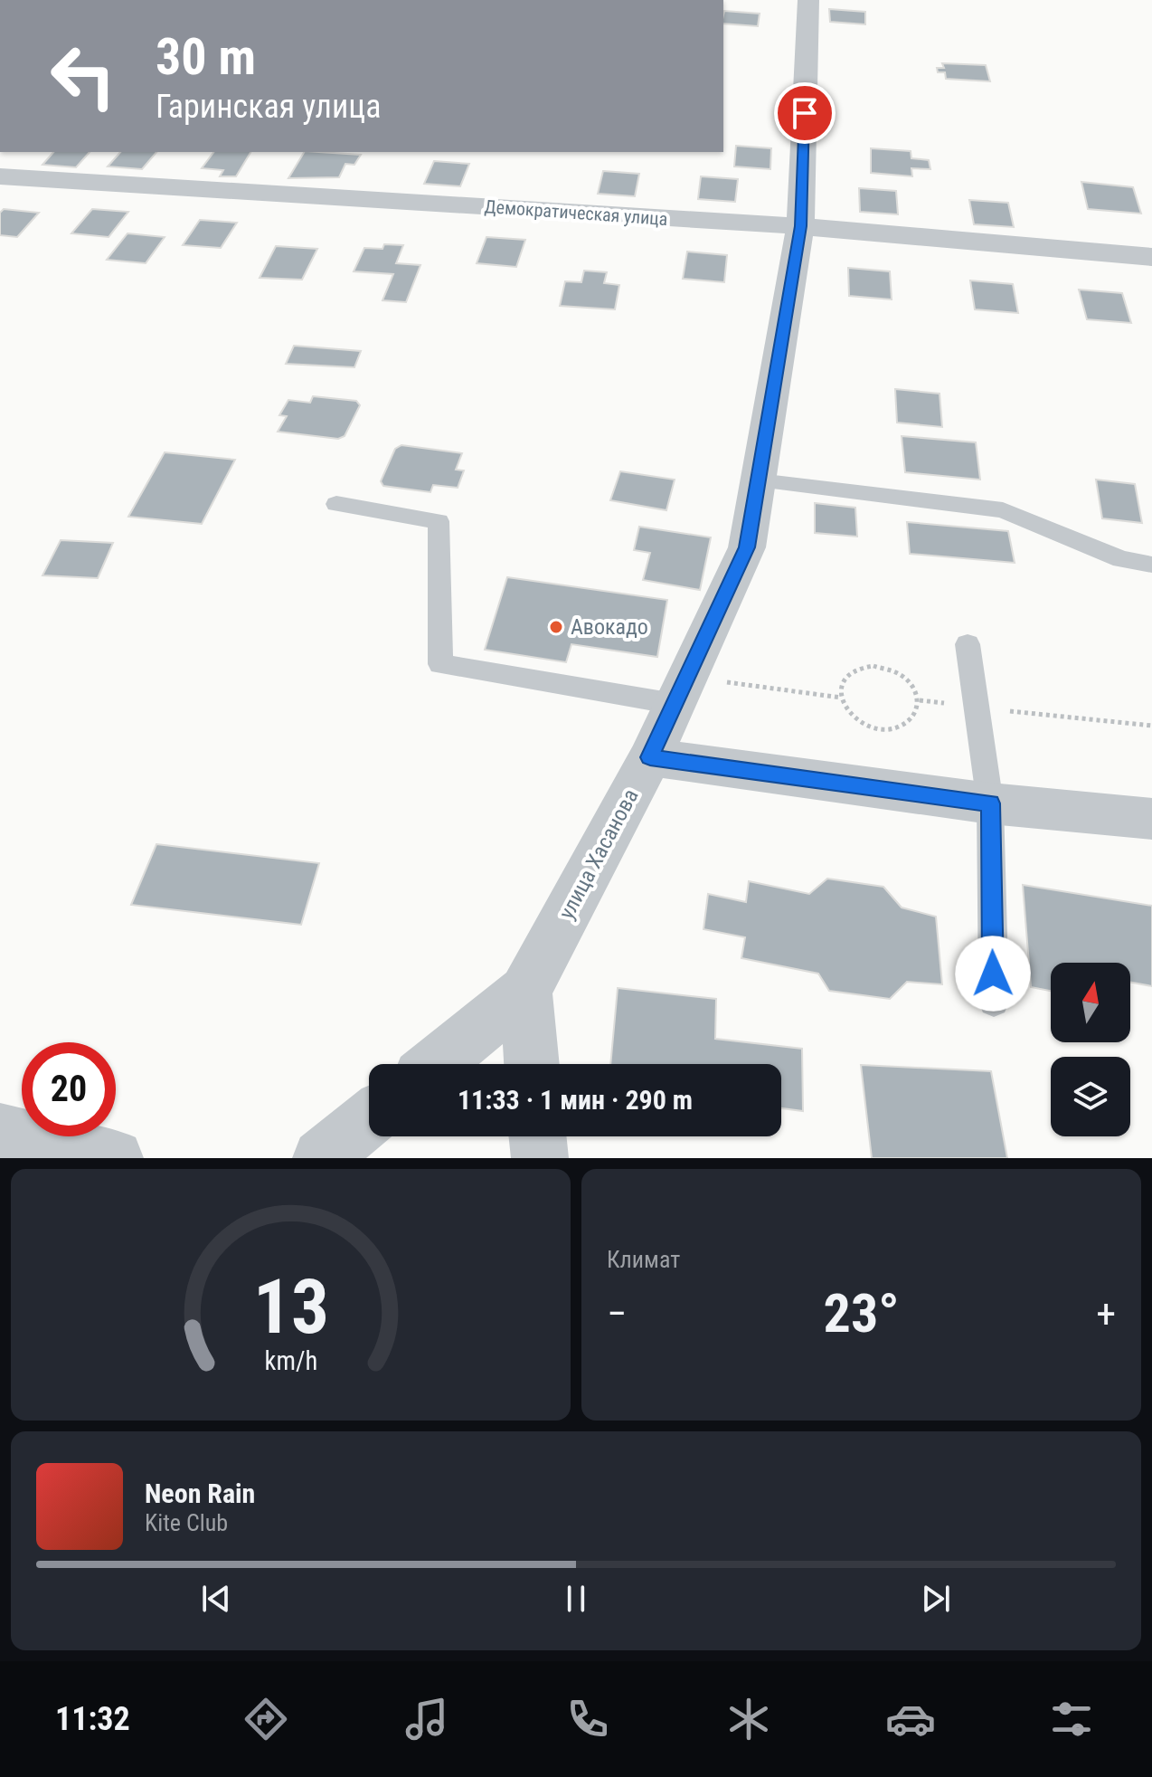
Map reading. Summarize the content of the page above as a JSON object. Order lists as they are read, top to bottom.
{
  "streets": {
    "street": ["Демократическая улица", "улица Хасанова"]
  },
  "crossings": [
    ["Демократическая улица", "улица Хасанова"]
  ],
  "places": ["Авокадо"],
  "north": "top",
  "page": {
    "turn": ["30 m", "Гаринская улица"],
    "limit": "20",
    "trip": "11:33 · 1 мин · 290 m",
    "tile": "Климат",
    "heat": ["−", "23°", "+"],
    "song": ["Neon Rain", "Kite Club"],
    "tabs": "11:32",
    "gauge": ["13", "km/h"]
  }
}
